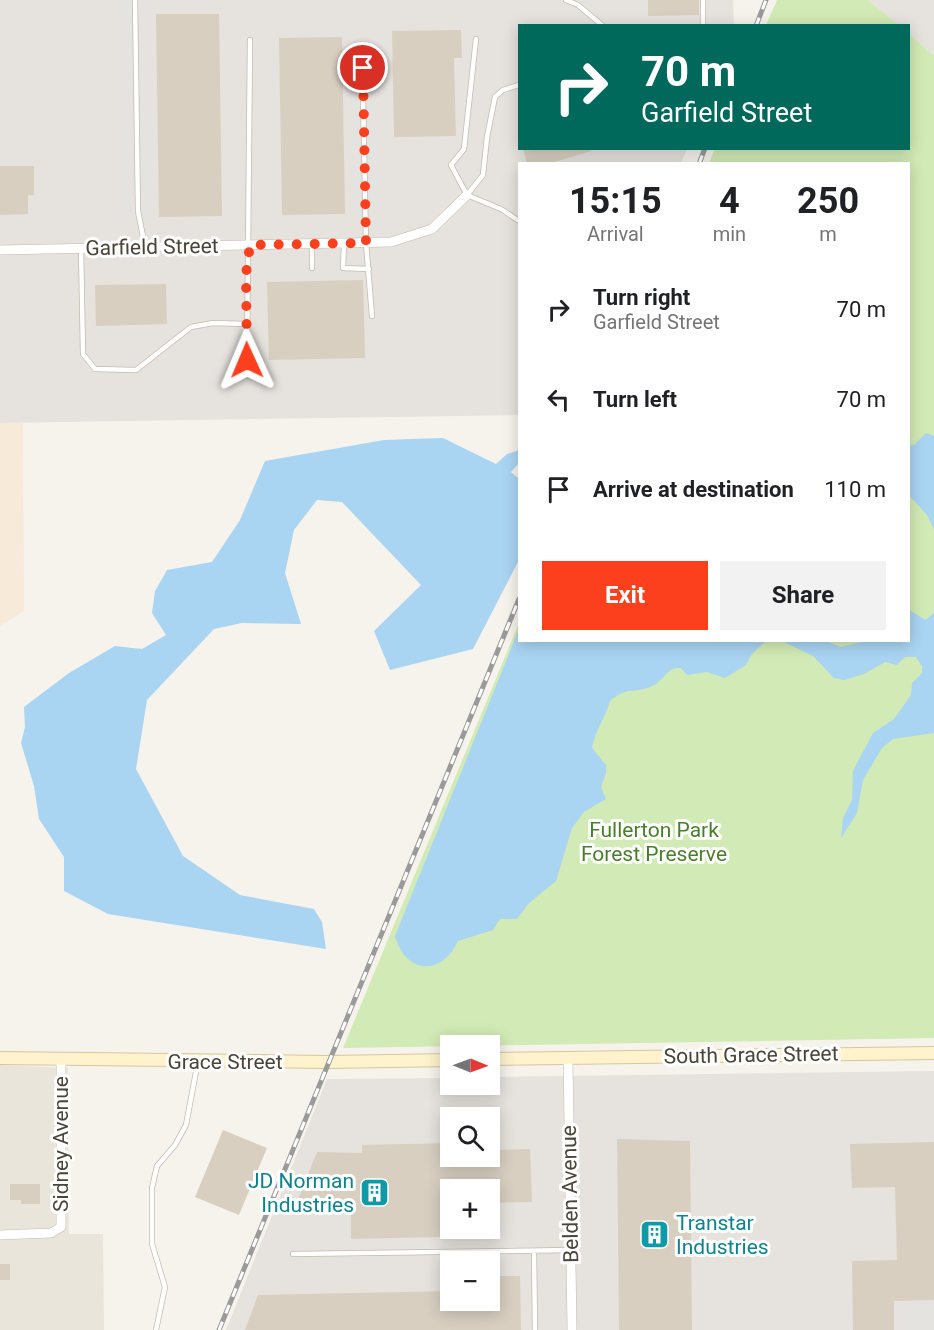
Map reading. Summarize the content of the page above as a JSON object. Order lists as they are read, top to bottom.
{
  "streets": {
    "street": [
      "Garfield Street",
      "South Grace Street",
      "Grace Street",
      "Sidney Avenue",
      "Belden Avenue"
    ]
  },
  "crossings": [
    ["South Grace Street", "Belden Avenue"],
    ["Grace Street", "Sidney Avenue"]
  ],
  "parks": ["Fullerton Park Forest Preserve"],
  "places": {
    "building": ["JD Norman Industries", "Transtar Industries"]
  },
  "north": "right",
  "page": {
    "turn": ["70 m", "Garfield Street"],
    "eta": [
      "15:15",
      "Arrival",
      "4",
      "min",
      "250",
      "m"
    ],
    "list": [
      {
        "name": "Turn right",
        "note": "Garfield Street",
        "value": "70 m"
      },
      {
        "name": "Turn left",
        "value": "70 m"
      },
      {
        "name": "Arrive at destination",
        "value": "110 m"
      }
    ],
    "buttons": ["Exit", "Share"],
    "map_buttons": ["+", "−"]
  }
}
